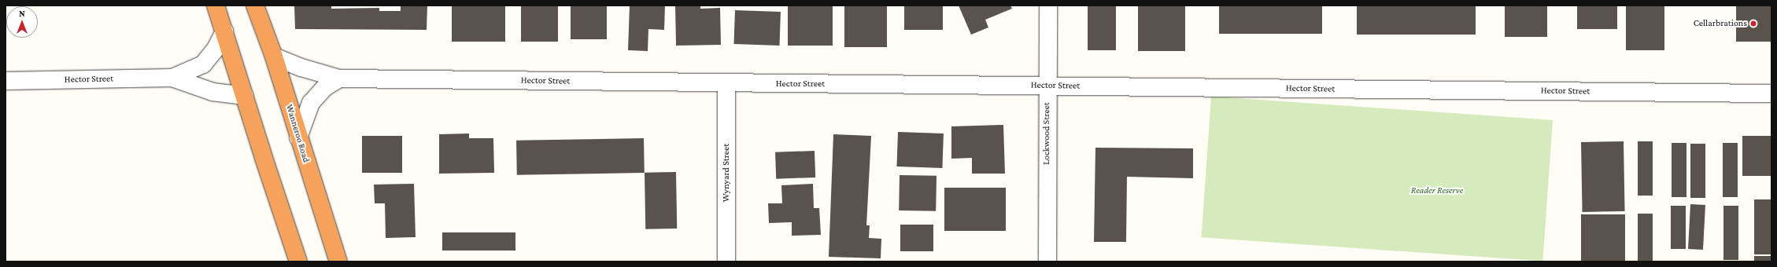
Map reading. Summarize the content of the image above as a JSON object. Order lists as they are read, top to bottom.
{
  "streets": {
    "highway": ["Wanneroo Road"],
    "street": ["Hector Street", "Lockwood Street", "Wynyard Street"]
  },
  "crossings": [
    ["Hector Street", "Wanneroo Road"],
    ["Hector Street", "Lockwood Street"],
    ["Hector Street", "Wynyard Street"]
  ],
  "parks": ["Reader Reserve"],
  "places": ["Cellarbrations"],
  "north": "top"
}
